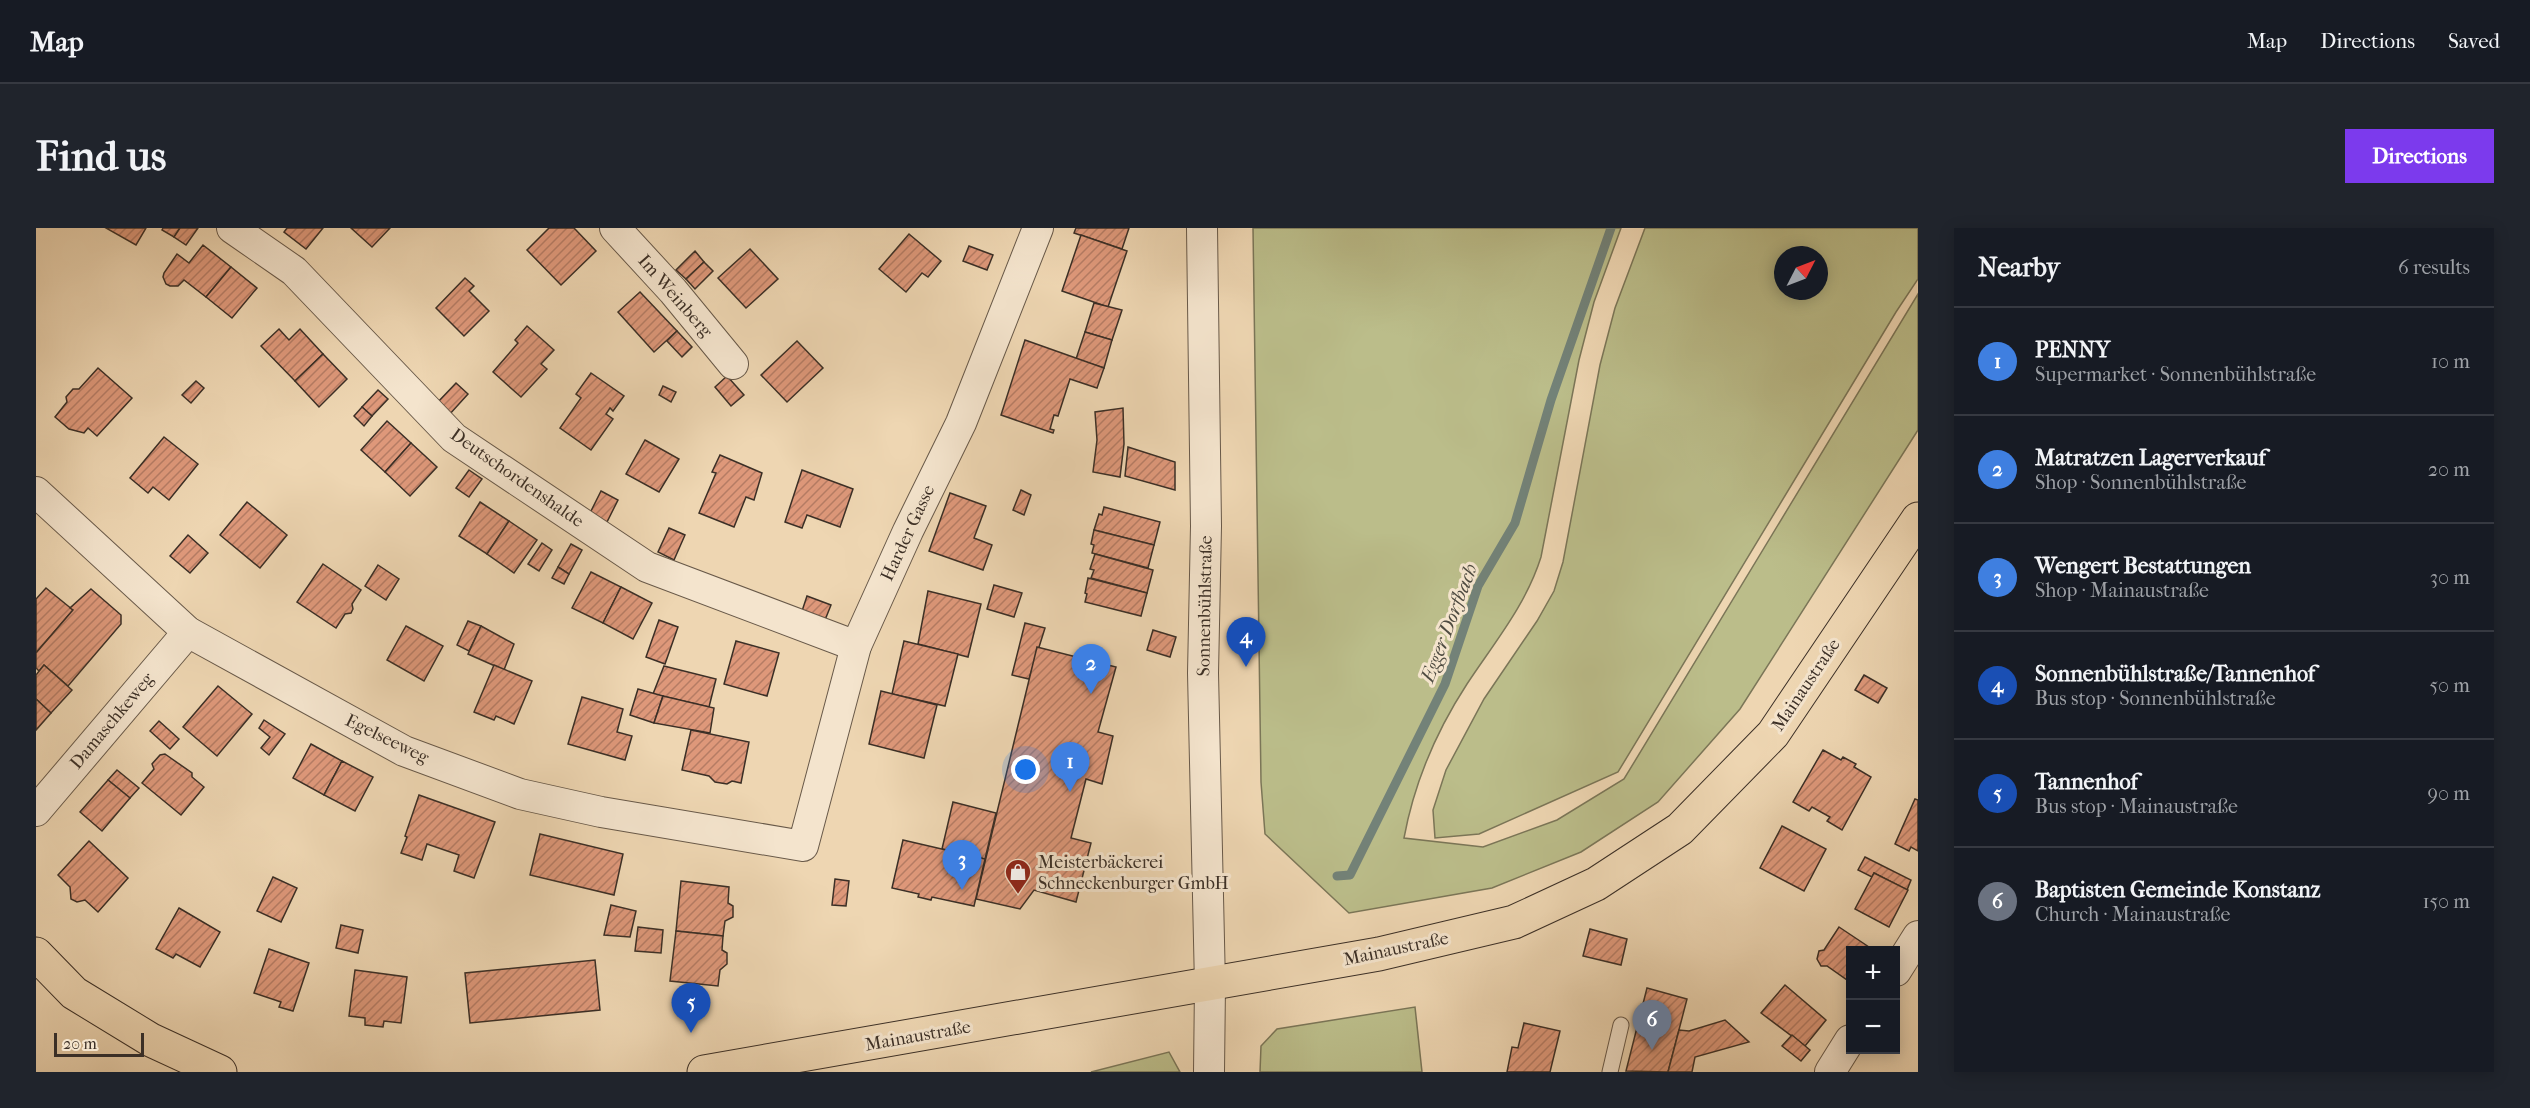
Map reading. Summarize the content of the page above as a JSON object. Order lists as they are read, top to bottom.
{
  "streets": {
    "main road": ["Mainaustraße"],
    "street": [
      "Im Weinberg",
      "Deutschordenshalde",
      "Harder Gasse",
      "Sonnenbühlstraße",
      "Damaschkeweg",
      "Egelseeweg"
    ]
  },
  "crossings": [
    ["Deutschordenshalde", "Harder Gasse"],
    ["Harder Gasse", "Egelseeweg"],
    ["Sonnenbühlstraße", "Mainaustraße"],
    ["Damaschkeweg", "Egelseeweg"]
  ],
  "water": ["Egger Dorfbach"],
  "places": {
    "shop": ["Meisterbäckerei Schneckenburger GmbH"]
  },
  "scale_bar": "20 m",
  "north": "top right",
  "page": {
    "header": "Map",
    "nav": ["Map", "Directions", "Saved"],
    "buttons": "Directions",
    "title": "Find us",
    "heading": ["Nearby", "6 results"],
    "list": [
      {
        "mark": "1",
        "name": "PENNY",
        "note": "Supermarket · Sonnenbühlstraße",
        "value": "10 m"
      },
      {
        "mark": "2",
        "name": "Matratzen Lagerverkauf",
        "note": "Shop · Sonnenbühlstraße",
        "value": "20 m"
      },
      {
        "mark": "3",
        "name": "Wengert Bestattungen",
        "note": "Shop · Mainaustraße",
        "value": "30 m"
      },
      {
        "mark": "4",
        "name": "Sonnenbühlstraße/Tannenhof",
        "note": "Bus stop · Sonnenbühlstraße",
        "value": "50 m"
      },
      {
        "mark": "5",
        "name": "Tannenhof",
        "note": "Bus stop · Mainaustraße",
        "value": "90 m"
      },
      {
        "mark": "6",
        "name": "Baptisten Gemeinde Konstanz",
        "note": "Church · Mainaustraße",
        "value": "150 m"
      }
    ],
    "pins": [
      "4",
      "2",
      "1",
      "3",
      "5",
      "6"
    ],
    "map_buttons": ["+", "−"],
    "scale": "20 m"
  }
}
